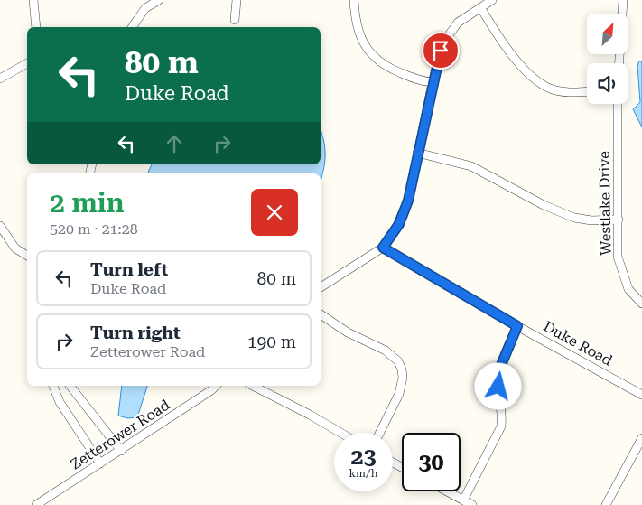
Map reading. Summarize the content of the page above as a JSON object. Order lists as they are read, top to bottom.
{
  "streets": {
    "street": ["Westlake Drive", "Duke Road", "Zetterower Road"]
  },
  "north": "top right",
  "page": {
    "turn": ["80 m", "Duke Road"],
    "heading": ["2 min", "520 m · 21:28"],
    "list": [
      {
        "name": "Turn left",
        "note": "Duke Road",
        "value": "80 m"
      },
      {
        "name": "Turn right",
        "note": "Zetterower Road",
        "value": "190 m"
      }
    ],
    "speed": "23 km/h",
    "limit": "30"
  }
}
